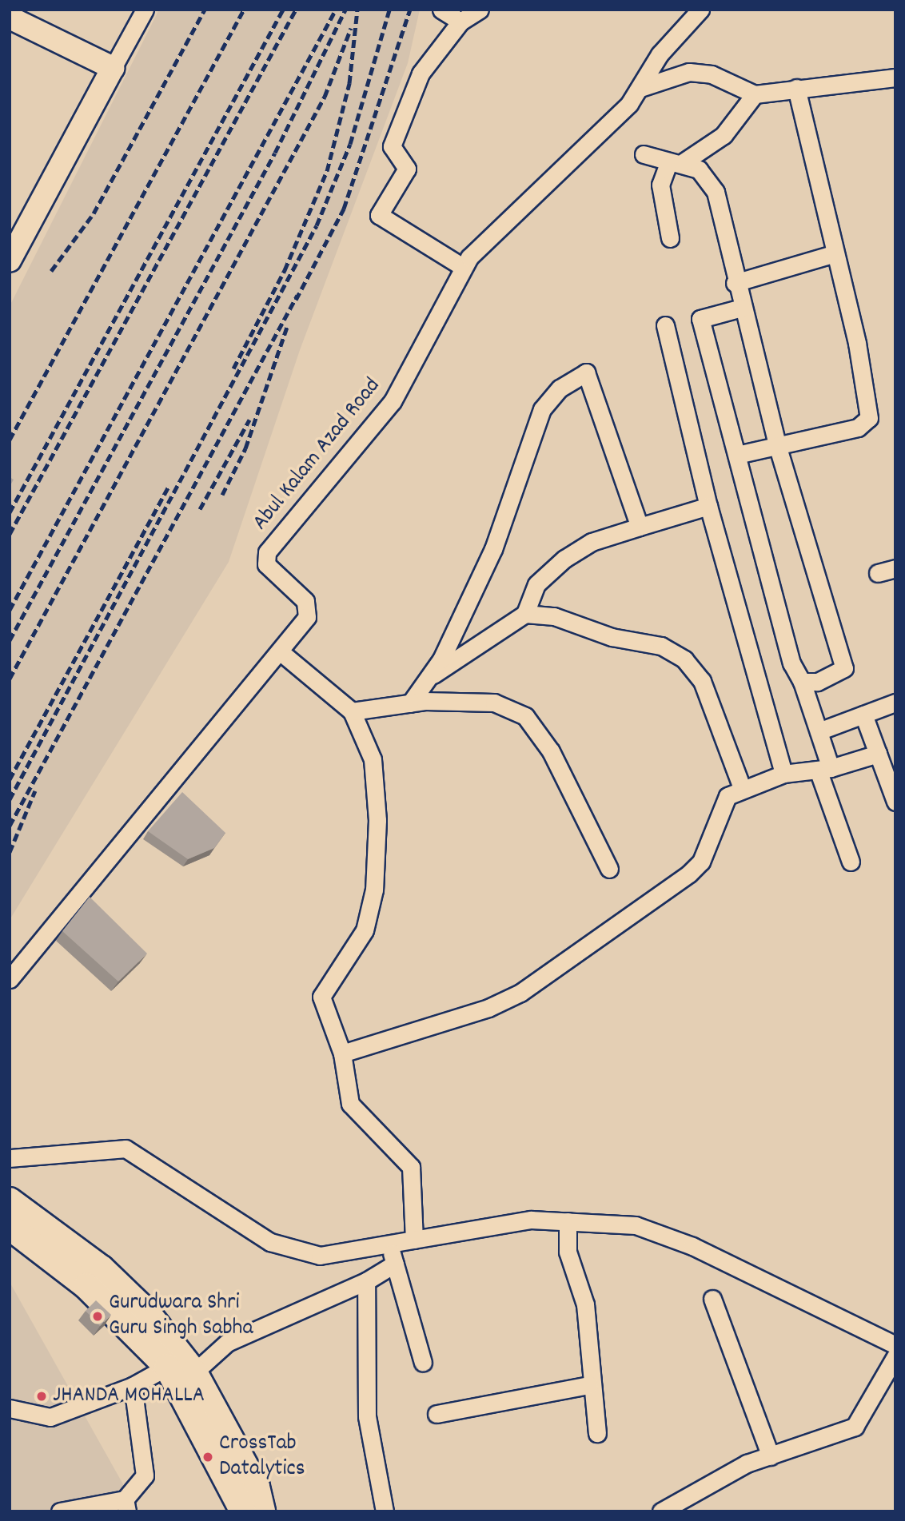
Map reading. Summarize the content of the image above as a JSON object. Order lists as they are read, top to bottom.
{
  "streets": {
    "street": ["Abul Kalam Azad Road"]
  },
  "places": ["Gurudwara Shri Guru Singh Sabha", "JHANDA MOHALLA", "CrossTab Datalytics"]
}
